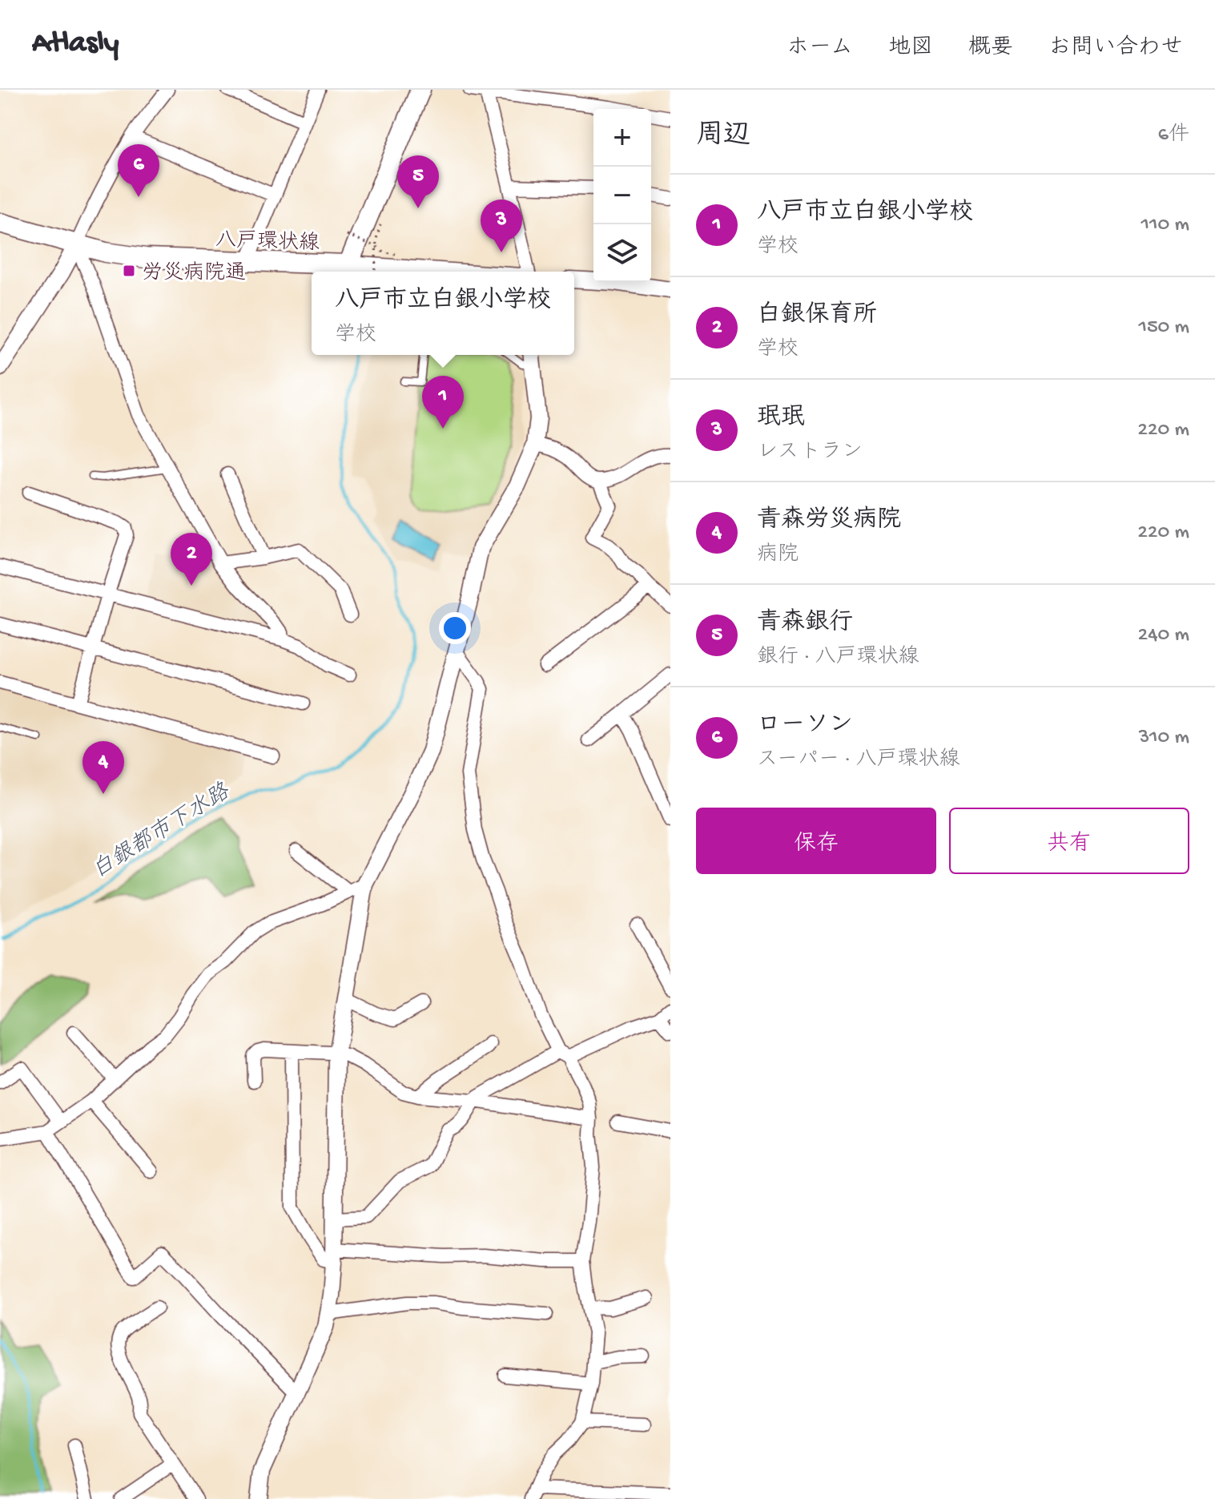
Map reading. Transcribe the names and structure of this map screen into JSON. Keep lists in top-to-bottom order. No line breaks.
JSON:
{"streets":{"main road":["八戸環状線"]},"water":["白銀都市下水路"],"places":{"transit":["労災病院通"]},"page":{"header":"Atlasly","nav":["ホーム","地図","概要","お問い合わせ"],"heading":["周辺","6件"],"map_buttons":["+","−"],"pins":["6","5","3","1","2","4"],"list":[{"mark":"1","name":"八戸市立白銀小学校","note":"学校","value":"110 m"},{"mark":"2","name":"白銀保育所","note":"学校","value":"150 m"},{"mark":"3","name":"珉珉","note":"レストラン","value":"220 m"},{"mark":"4","name":"青森労災病院","note":"病院","value":"220 m"},{"mark":"5","name":"青森銀行","note":"銀行 · 八戸環状線","value":"240 m"},{"mark":"6","name":"ローソン","note":"スーパー · 八戸環状線","value":"310 m"}],"popup":["八戸市立白銀小学校","学校"],"buttons":["保存","共有"]}}
